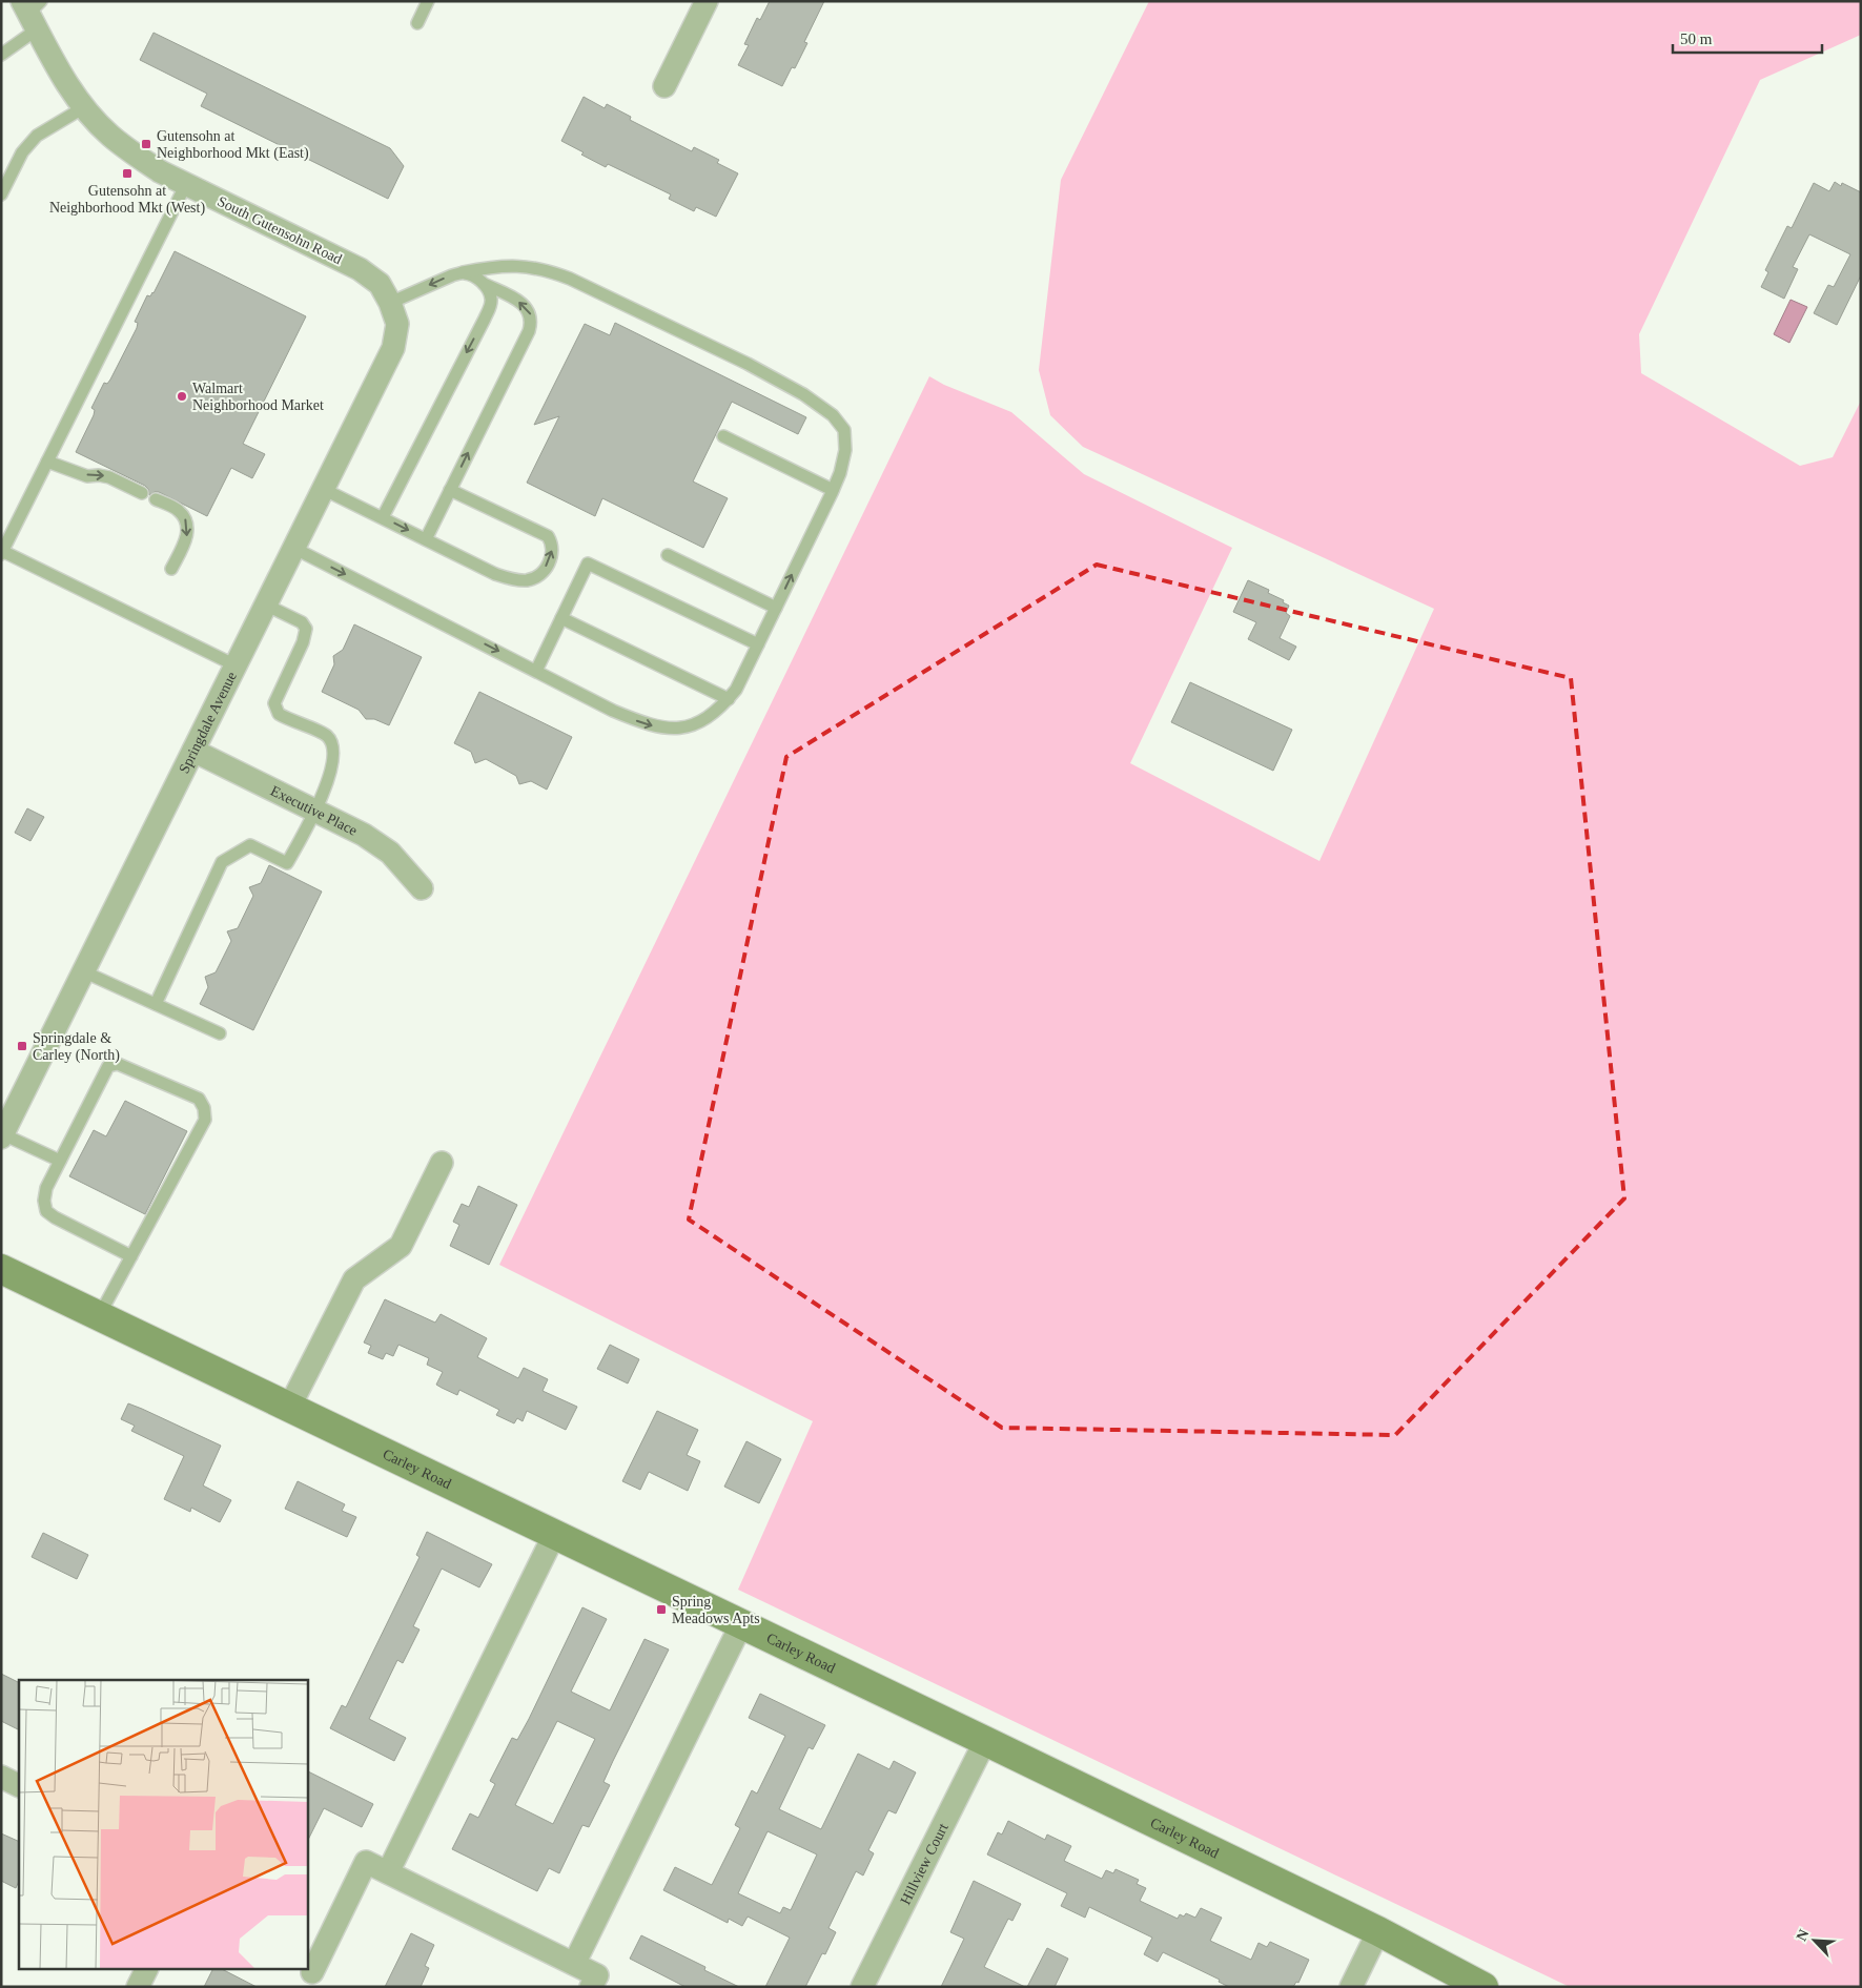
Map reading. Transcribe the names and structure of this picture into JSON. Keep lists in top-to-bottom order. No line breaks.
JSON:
{"streets":{"street":["South Gutensohn Road","Springdale Avenue","Executive Place","Carley Road","Hillview Court"]},"crossings":[["South Gutensohn Road","Springdale Avenue"],["Springdale Avenue","Executive Place"],["Carley Road","Hillview Court"]],"places":{"transit":["Gutensohn at Neighborhood Mkt (East)","Gutensohn at Neighborhood Mkt (West)","Springdale & Carley (North)","Spring Meadows Apts"],"other":["Walmart Neighborhood Market"]},"scale_bar":"50 m","north":"top left"}
